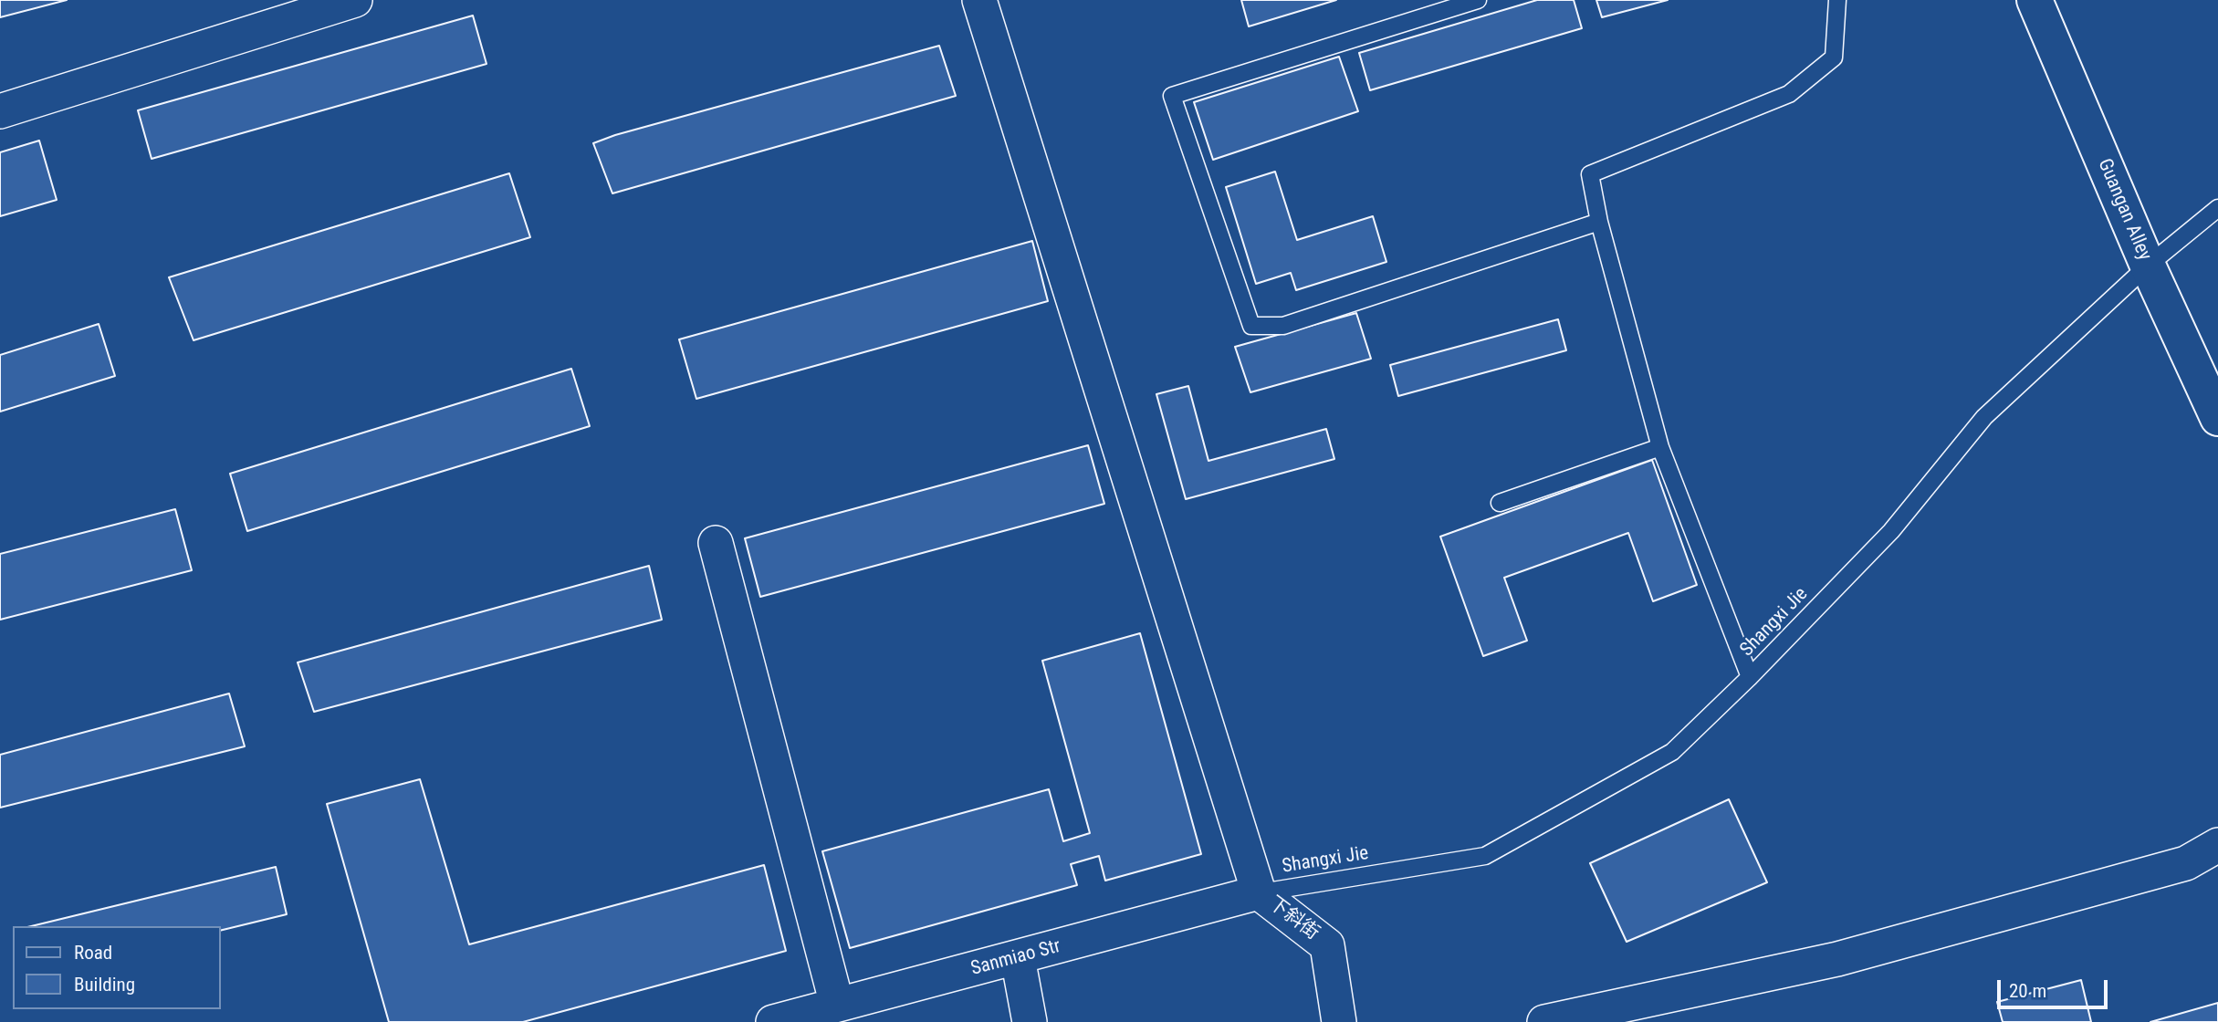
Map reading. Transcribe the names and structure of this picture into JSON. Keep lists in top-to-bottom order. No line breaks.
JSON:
{"streets":{"street":["Guangan Alley","下斜街","Sanmiao Str"],"lane":["Shangxi Jie"]},"crossings":[["Guangan Alley","Shangxi Jie"],["Shangxi Jie","下斜街"],["Shangxi Jie","Sanmiao Str"],["下斜街","Sanmiao Str"]],"legend":["Road","Building"],"scale_bar":"20 m"}
